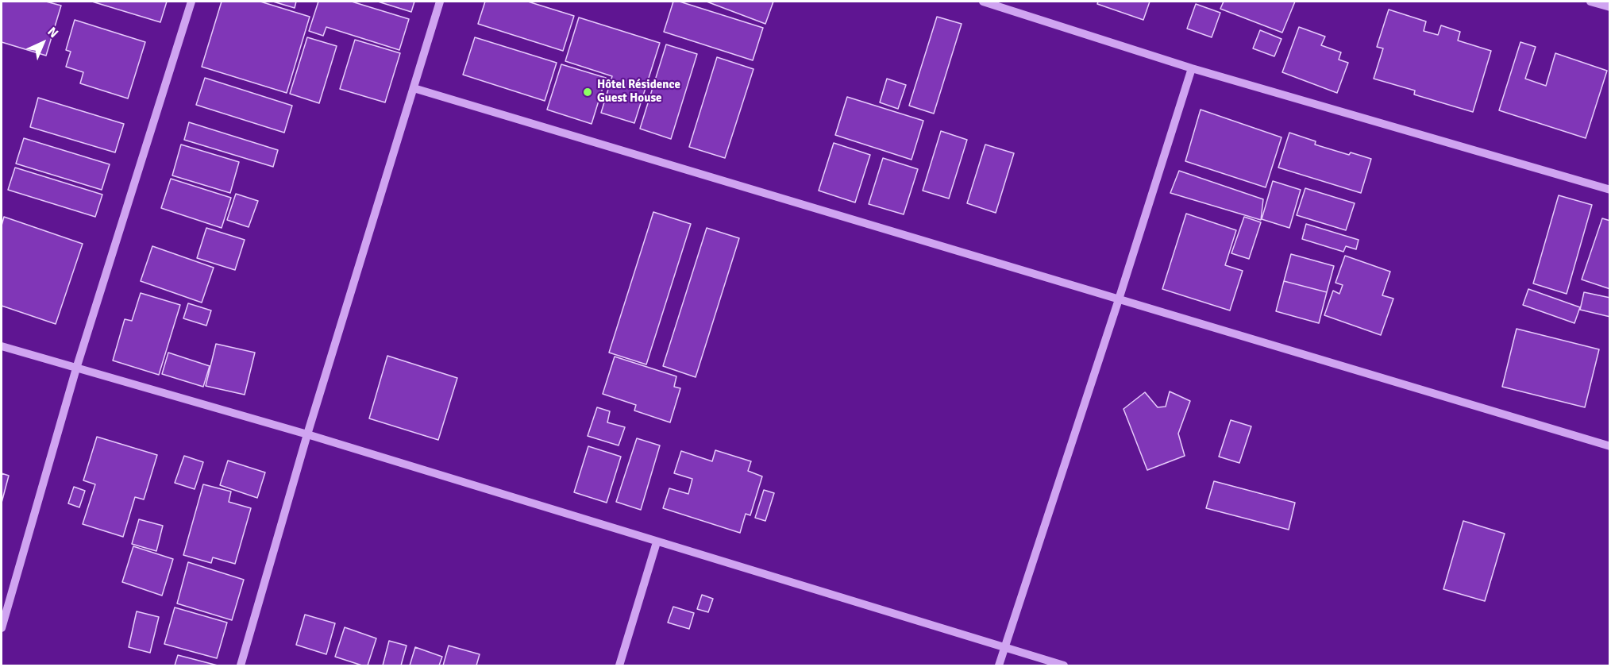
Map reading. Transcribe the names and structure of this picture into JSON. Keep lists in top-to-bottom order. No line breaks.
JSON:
{"places":["Hôtel Résidence Guest House"],"north":"top right"}
